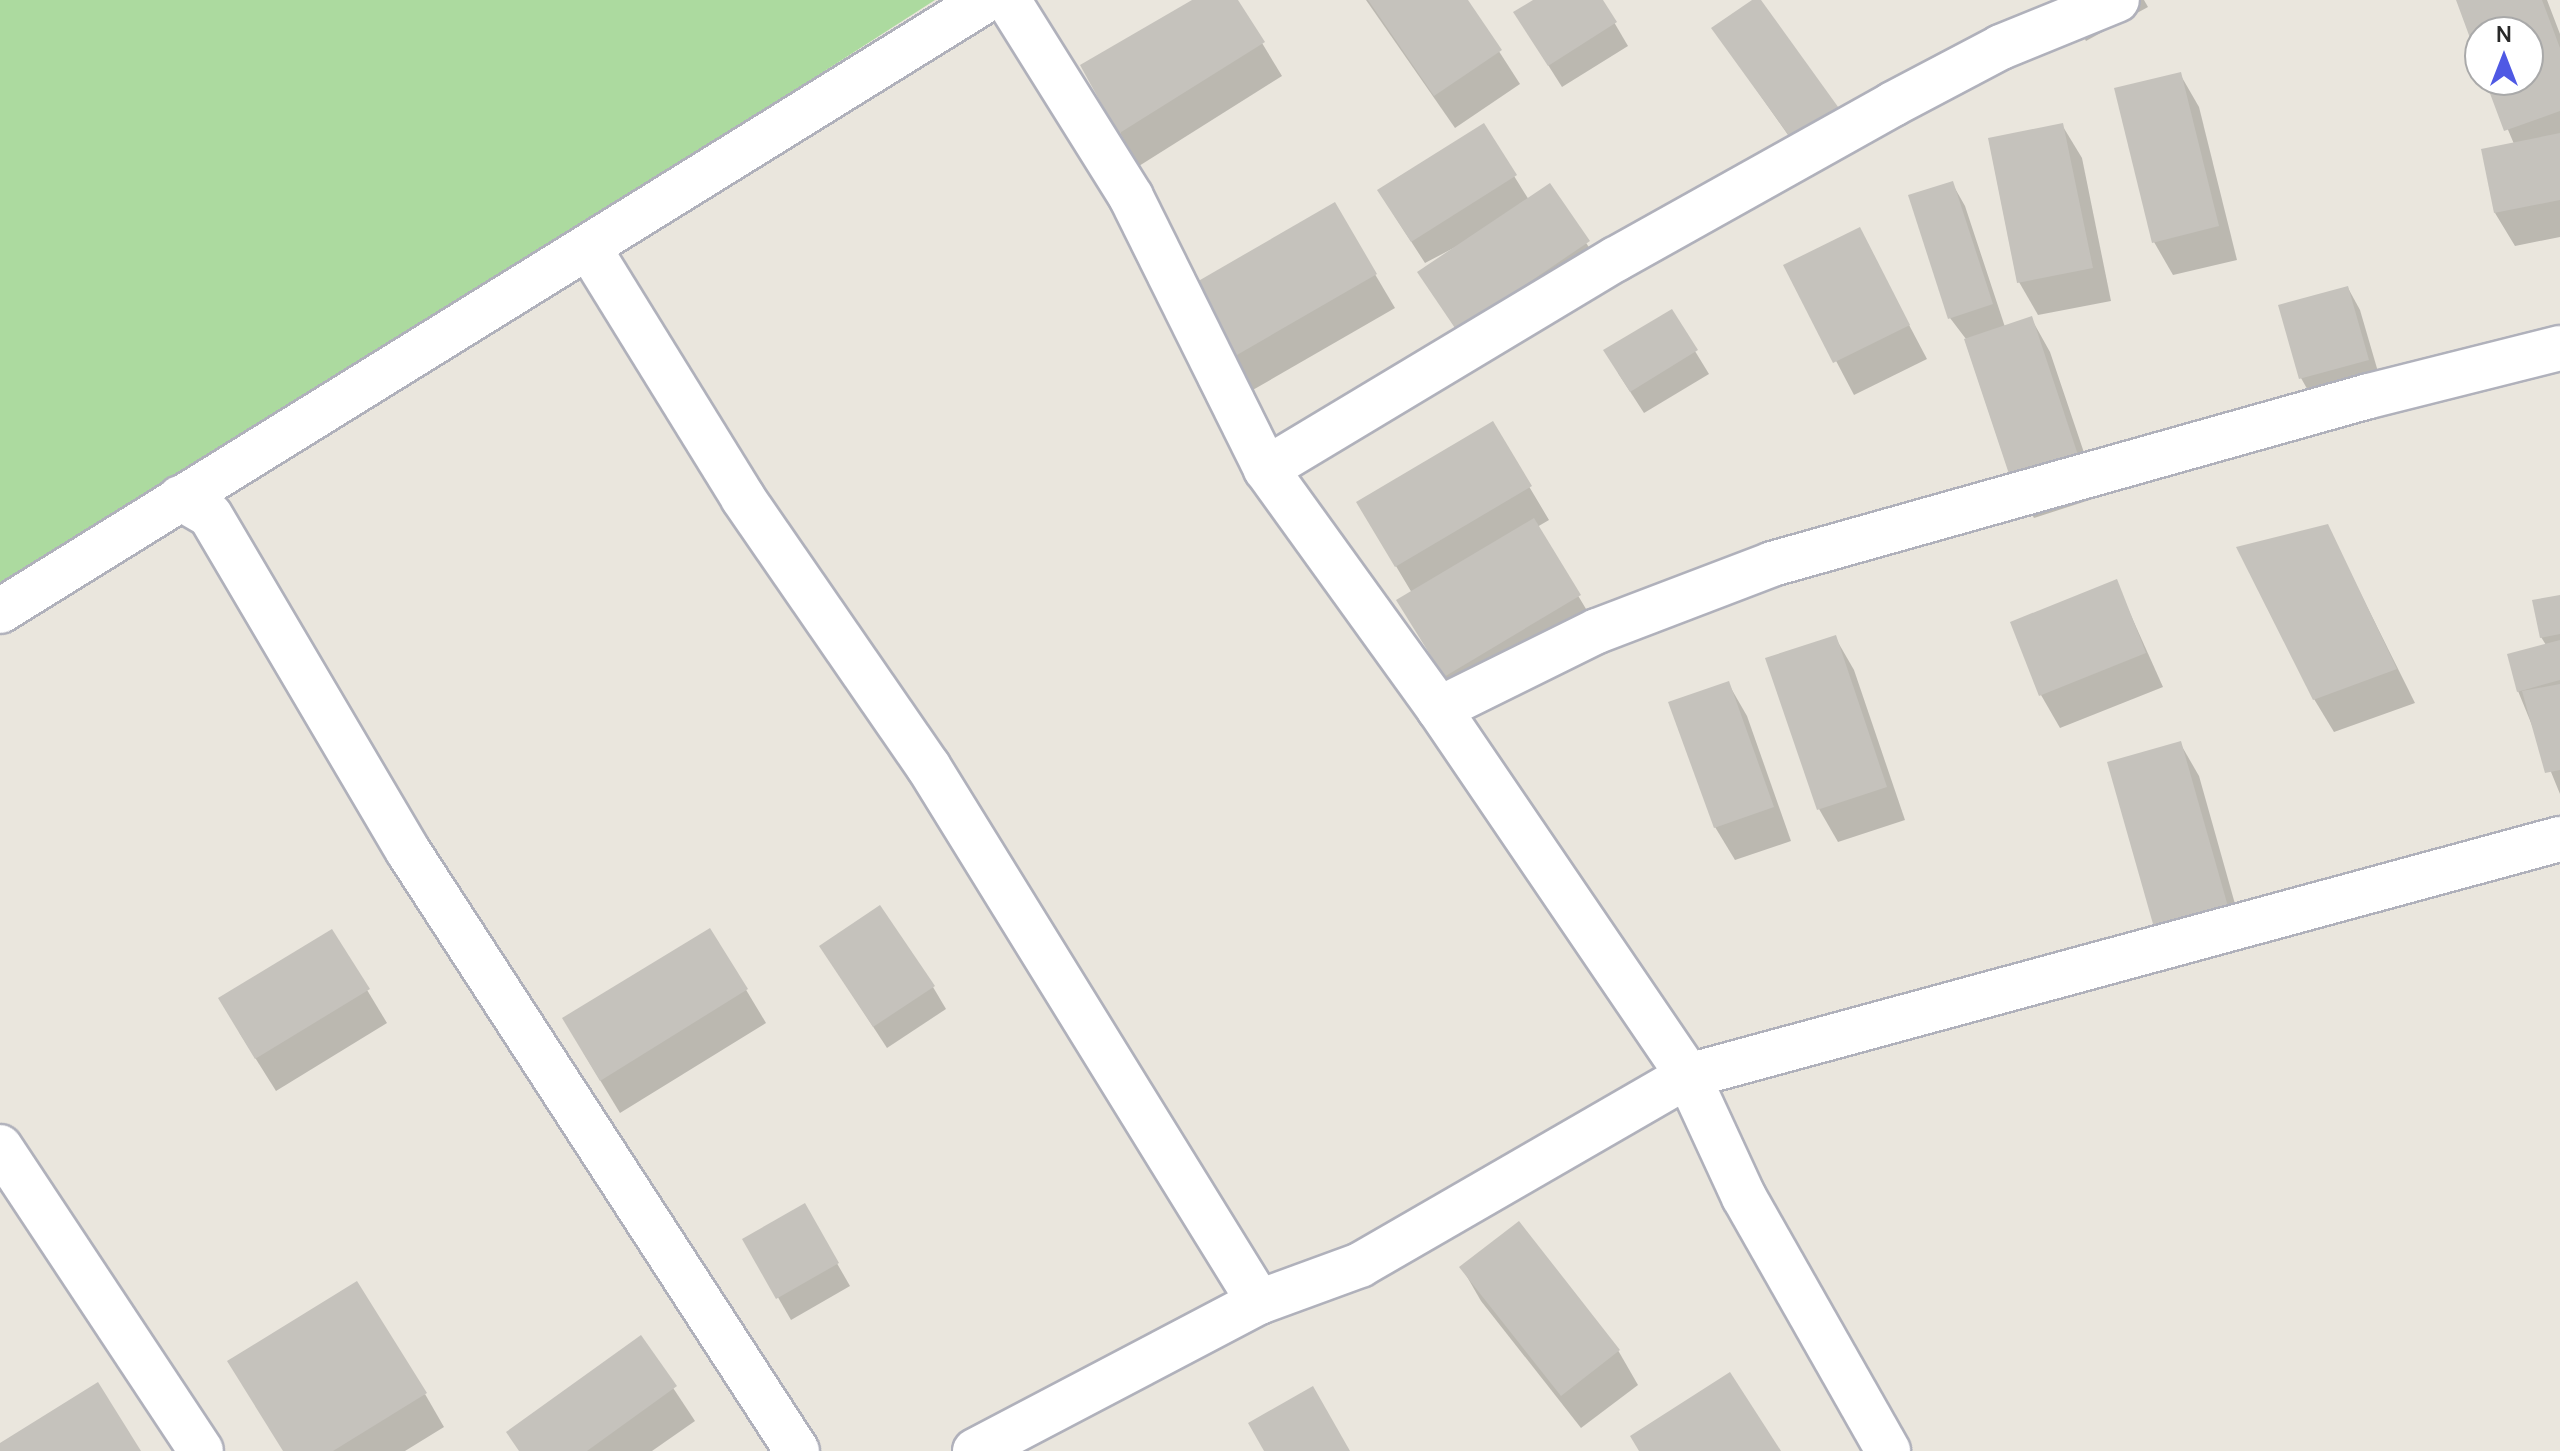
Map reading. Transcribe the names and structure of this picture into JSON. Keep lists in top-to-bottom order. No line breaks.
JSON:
{"north":"top"}
